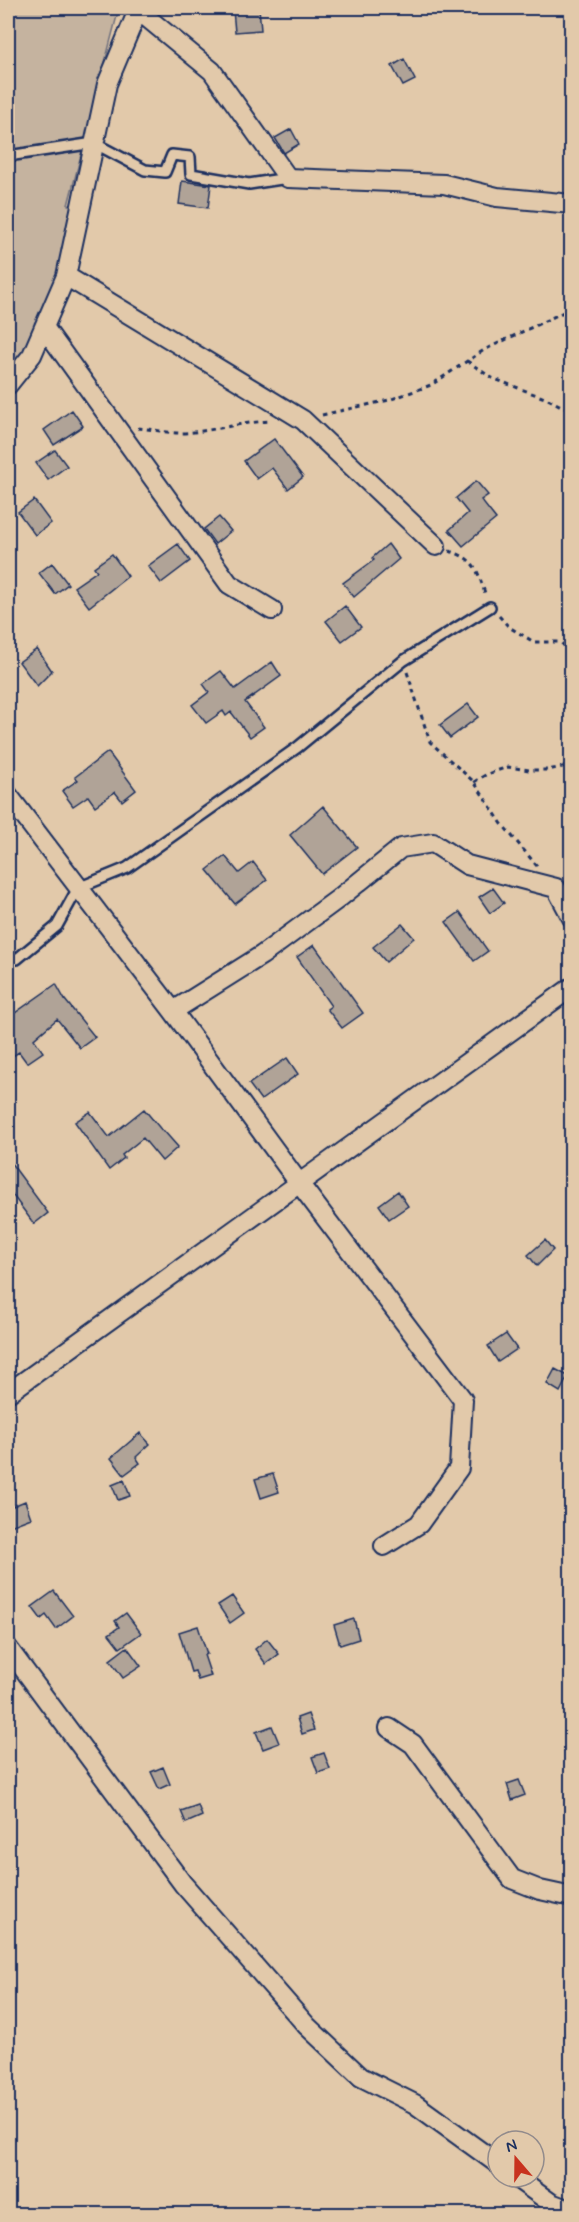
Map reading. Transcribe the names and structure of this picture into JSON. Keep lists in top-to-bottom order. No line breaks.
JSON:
{"north":"top"}
